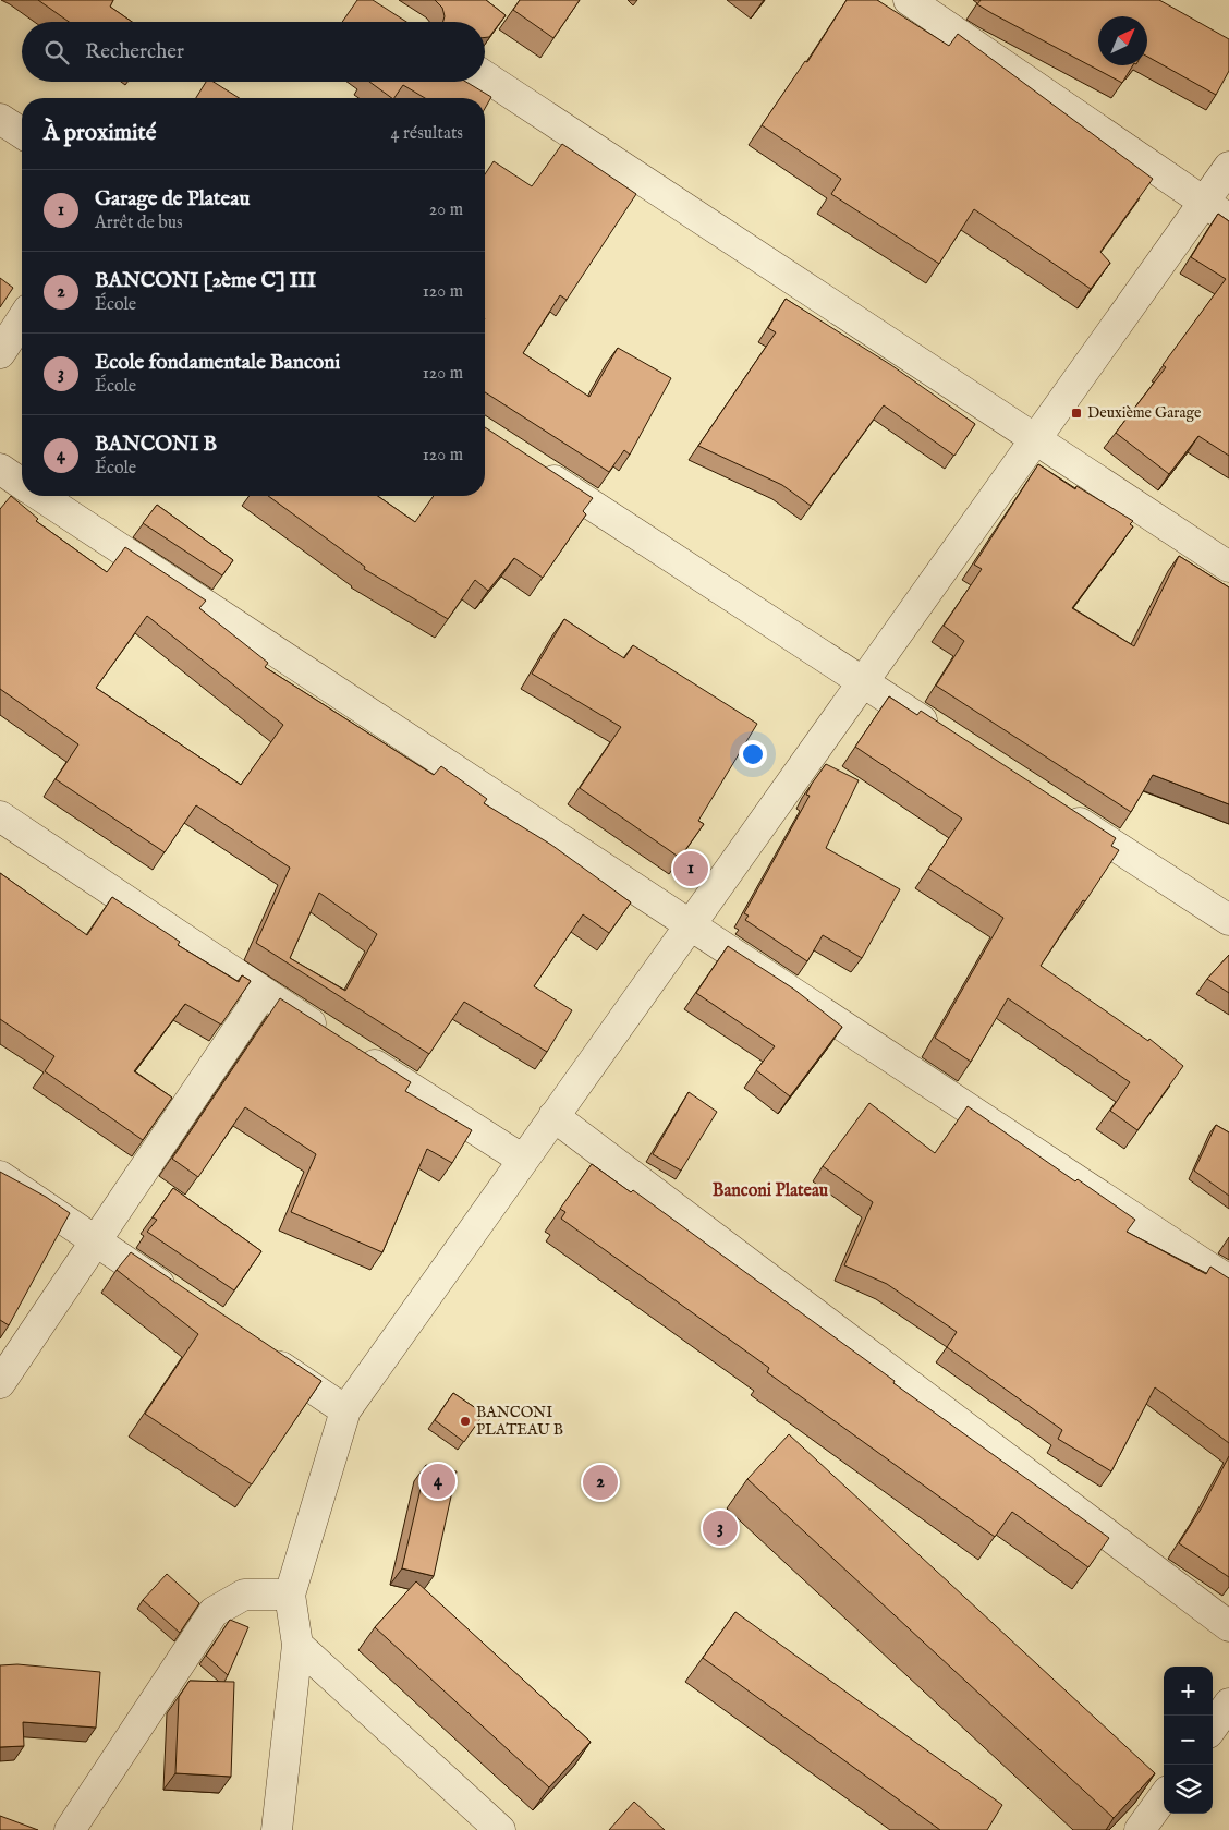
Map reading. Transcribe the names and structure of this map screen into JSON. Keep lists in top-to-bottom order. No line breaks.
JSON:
{"districts":["Banconi Plateau"],"places":{"transit":["Deuxième Garage"],"other":["BANCONI PLATEAU B"]},"north":"top right","page":{"search":"Rechercher","heading":["À proximité","4 résultats"],"list":[{"mark":"1","name":"Garage de Plateau","note":"Arrêt de bus","value":"20 m"},{"mark":"2","name":"BANCONI [2ème C] III","note":"École","value":"120 m"},{"mark":"3","name":"Ecole fondamentale Banconi","note":"École","value":"120 m"},{"mark":"4","name":"BANCONI B","note":"École","value":"120 m"}],"pins":["1","4","2","3"],"map_buttons":["+","−"]}}
